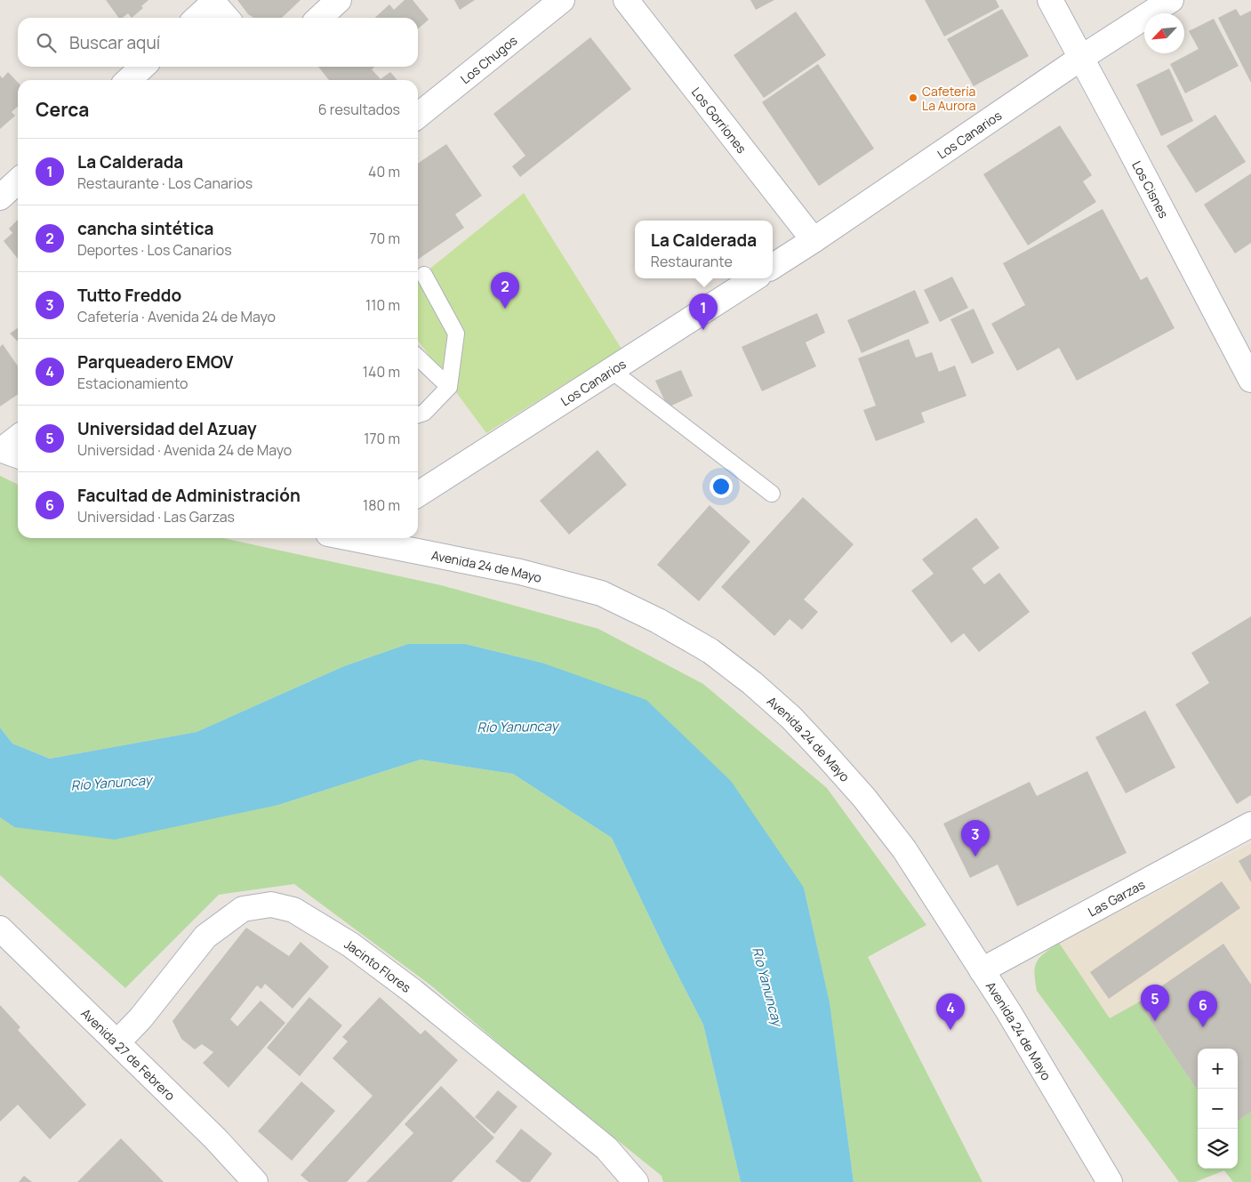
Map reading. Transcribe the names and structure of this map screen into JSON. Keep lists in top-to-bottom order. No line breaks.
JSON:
{"streets":{"street":["Los Chugos","Los Gorriones","Los Canarios","Los Cisnes","Avenida 24 de Mayo","Las Garzas","Jacinto Flores","Avenida 27 de Febrero"]},"crossings":[["Los Gorriones","Los Canarios"],["Los Canarios","Los Cisnes"],["Avenida 24 de Mayo","Las Garzas"],["Jacinto Flores","Avenida 27 de Febrero"]],"water":["Río Yanuncay"],"places":["Cafetería La Aurora"],"north":"bottom left","page":{"search":"Buscar aquí","heading":["Cerca","6 resultados"],"list":[{"mark":"1","name":"La Calderada","note":"Restaurante · Los Canarios","value":"40 m"},{"mark":"2","name":"cancha sintética","note":"Deportes · Los Canarios","value":"70 m"},{"mark":"3","name":"Tutto Freddo","note":"Cafetería · Avenida 24 de Mayo","value":"110 m"},{"mark":"4","name":"Parqueadero EMOV","note":"Estacionamiento","value":"140 m"},{"mark":"5","name":"Universidad del Azuay","note":"Universidad · Avenida 24 de Mayo","value":"170 m"},{"mark":"6","name":"Facultad de Administración","note":"Universidad · Las Garzas","value":"180 m"}],"popup":["La Calderada","Restaurante"],"pins":["2","1","3","5","6","4"],"map_buttons":["+","−"]}}
